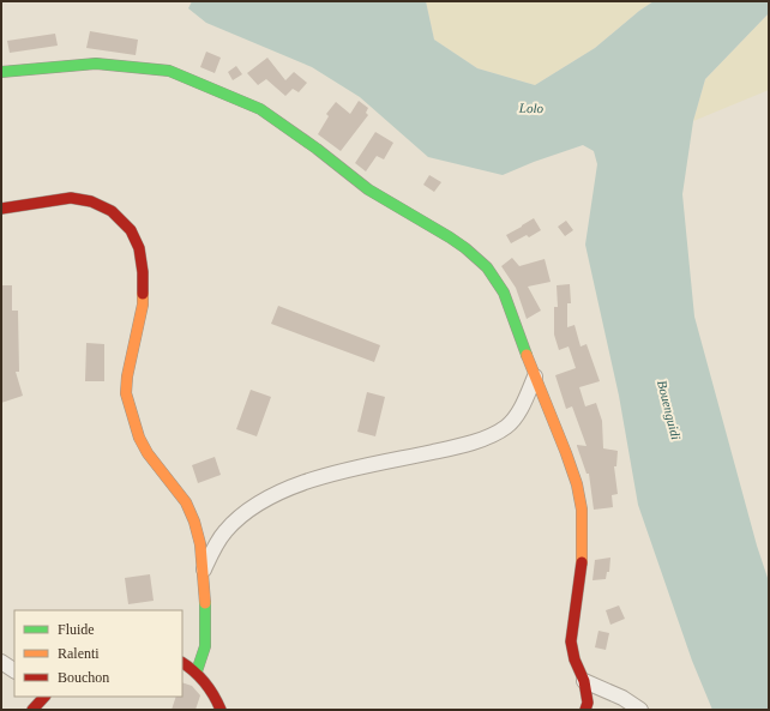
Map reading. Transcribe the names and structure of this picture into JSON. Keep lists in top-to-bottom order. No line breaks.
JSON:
{"water":["Lolo","Bouenguidi"],"legend":["Fluide","Ralenti","Bouchon"]}
